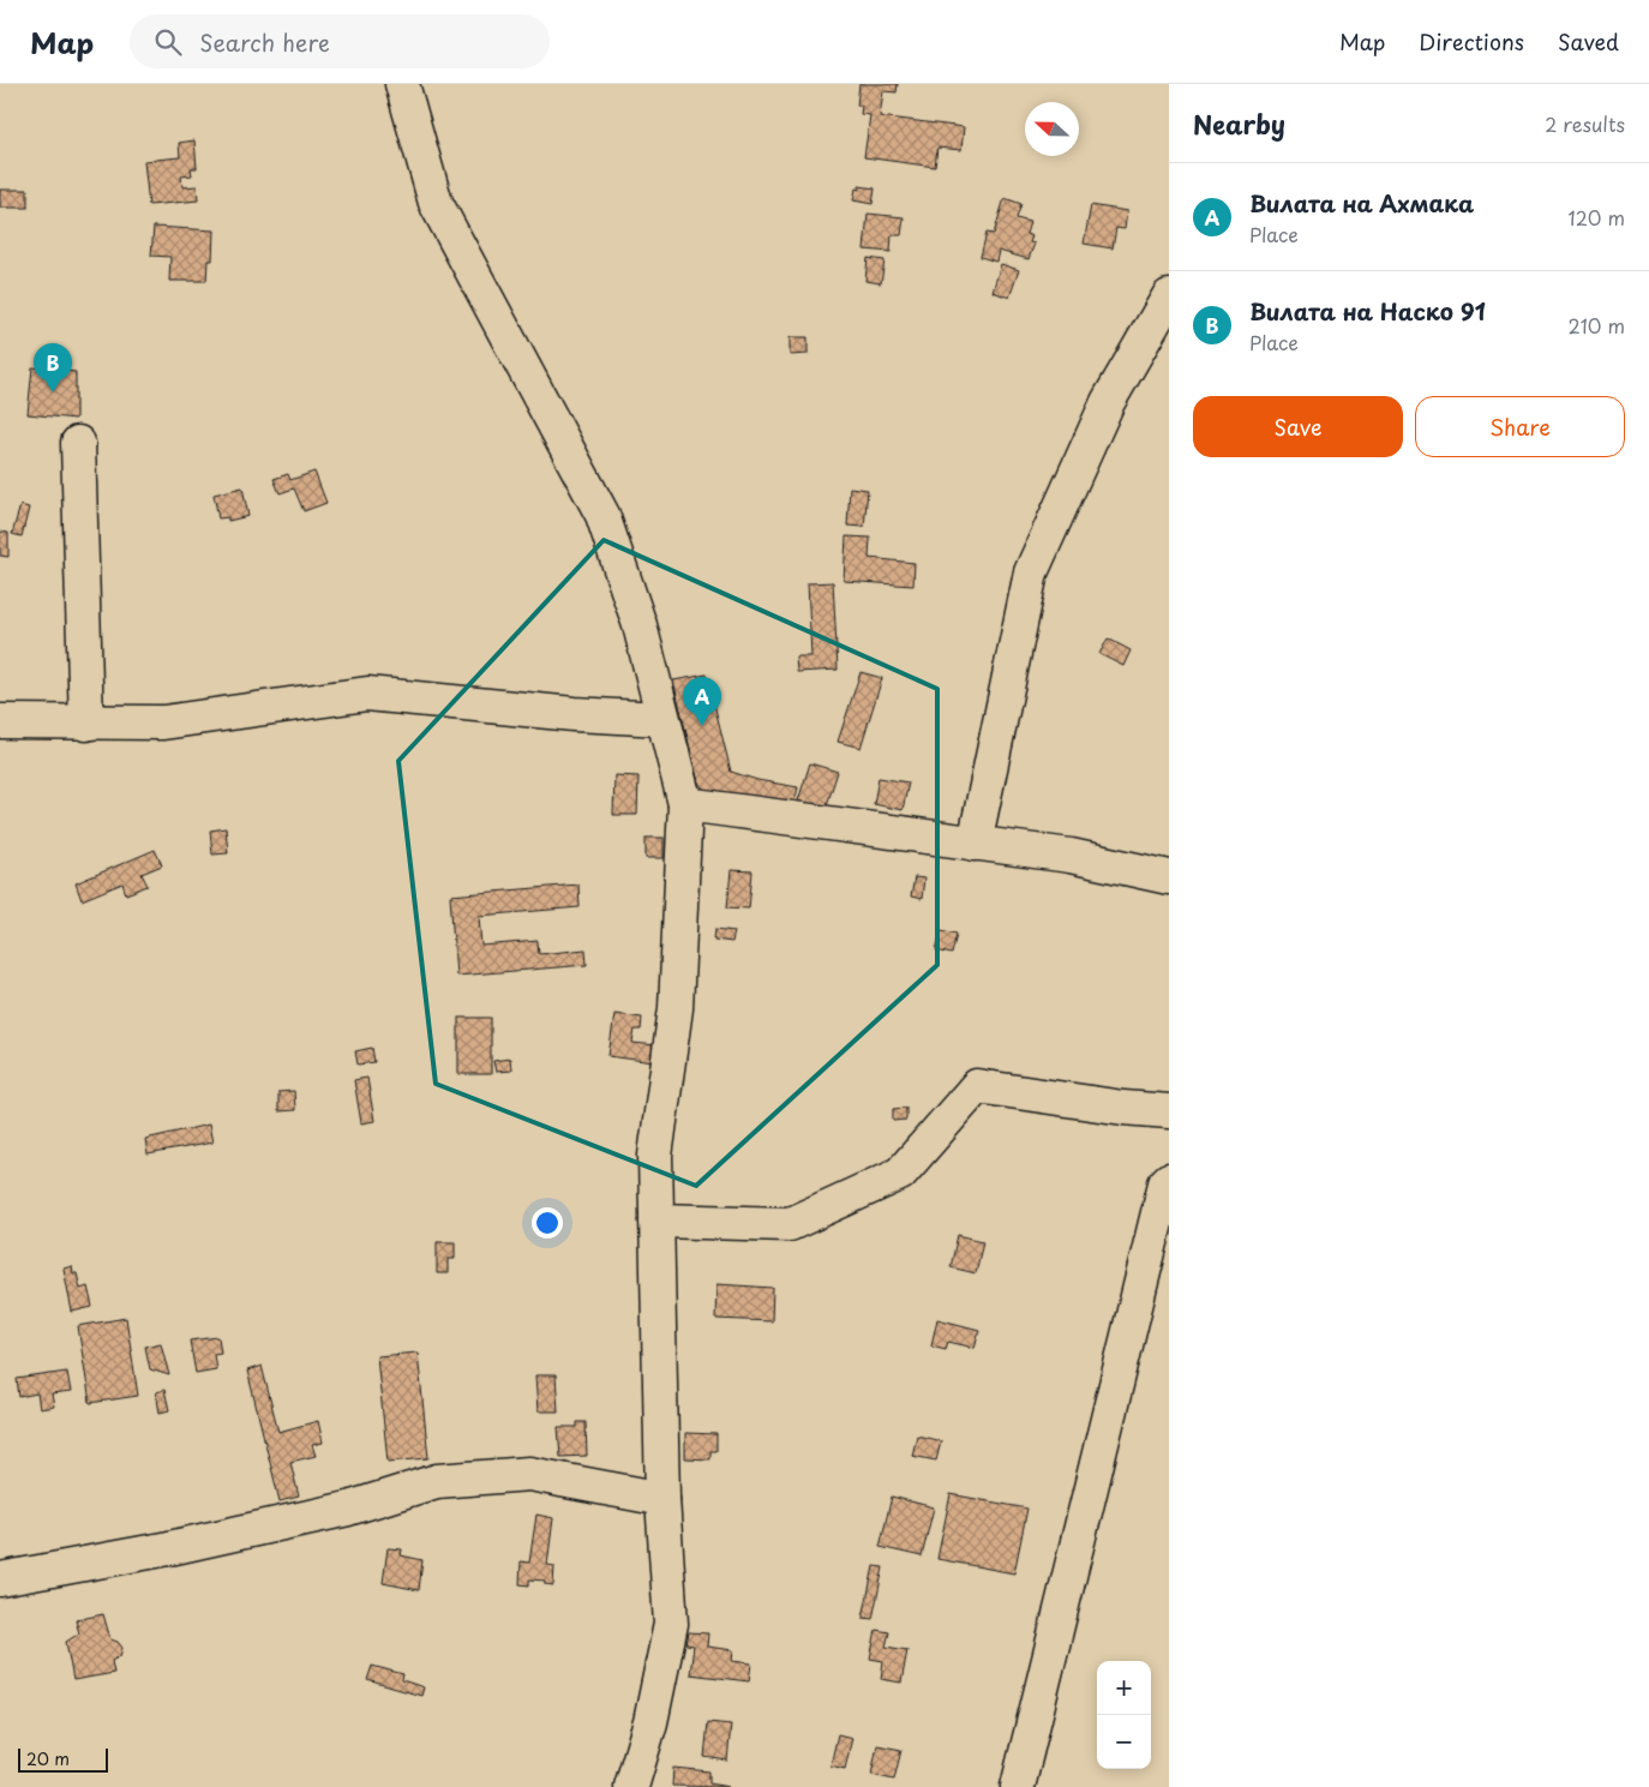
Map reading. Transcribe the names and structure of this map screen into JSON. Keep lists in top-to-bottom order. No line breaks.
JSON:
{"scale_bar":"20 m","north":"left","page":{"header":"Map","search":"Search here","nav":["Map","Directions","Saved"],"heading":["Nearby","2 results"],"list":[{"mark":"A","name":"Вилата на Ахмака","note":"Place","value":"120 m"},{"mark":"B","name":"Вилата на Наско 91","note":"Place","value":"210 m"}],"pins":["B","A"],"buttons":["Save","Share"],"map_buttons":["+","−"],"scale":"20 m"}}
